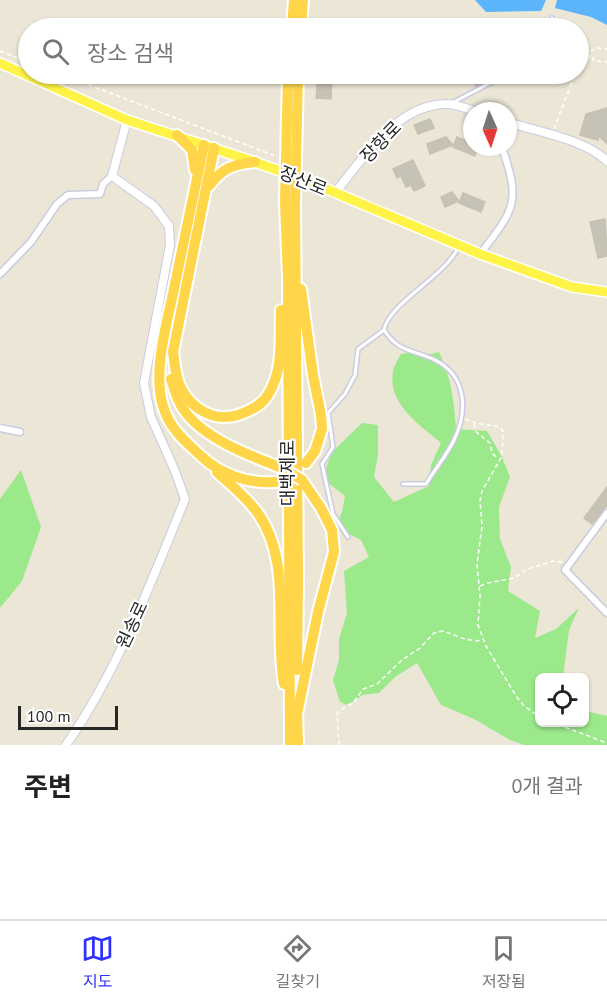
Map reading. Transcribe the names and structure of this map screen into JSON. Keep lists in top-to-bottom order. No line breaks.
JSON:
{"streets":{"highway":["대백제로"],"main road":["장산로"],"street":["장항로","원송로"]},"crossings":[["장항로","장산로"]],"scale_bar":"100 m","north":"bottom","page":{"search":"장소 검색","scale":"100 m","heading":["주변","0개 결과"],"nav":["지도","길찾기","저장됨"]}}
